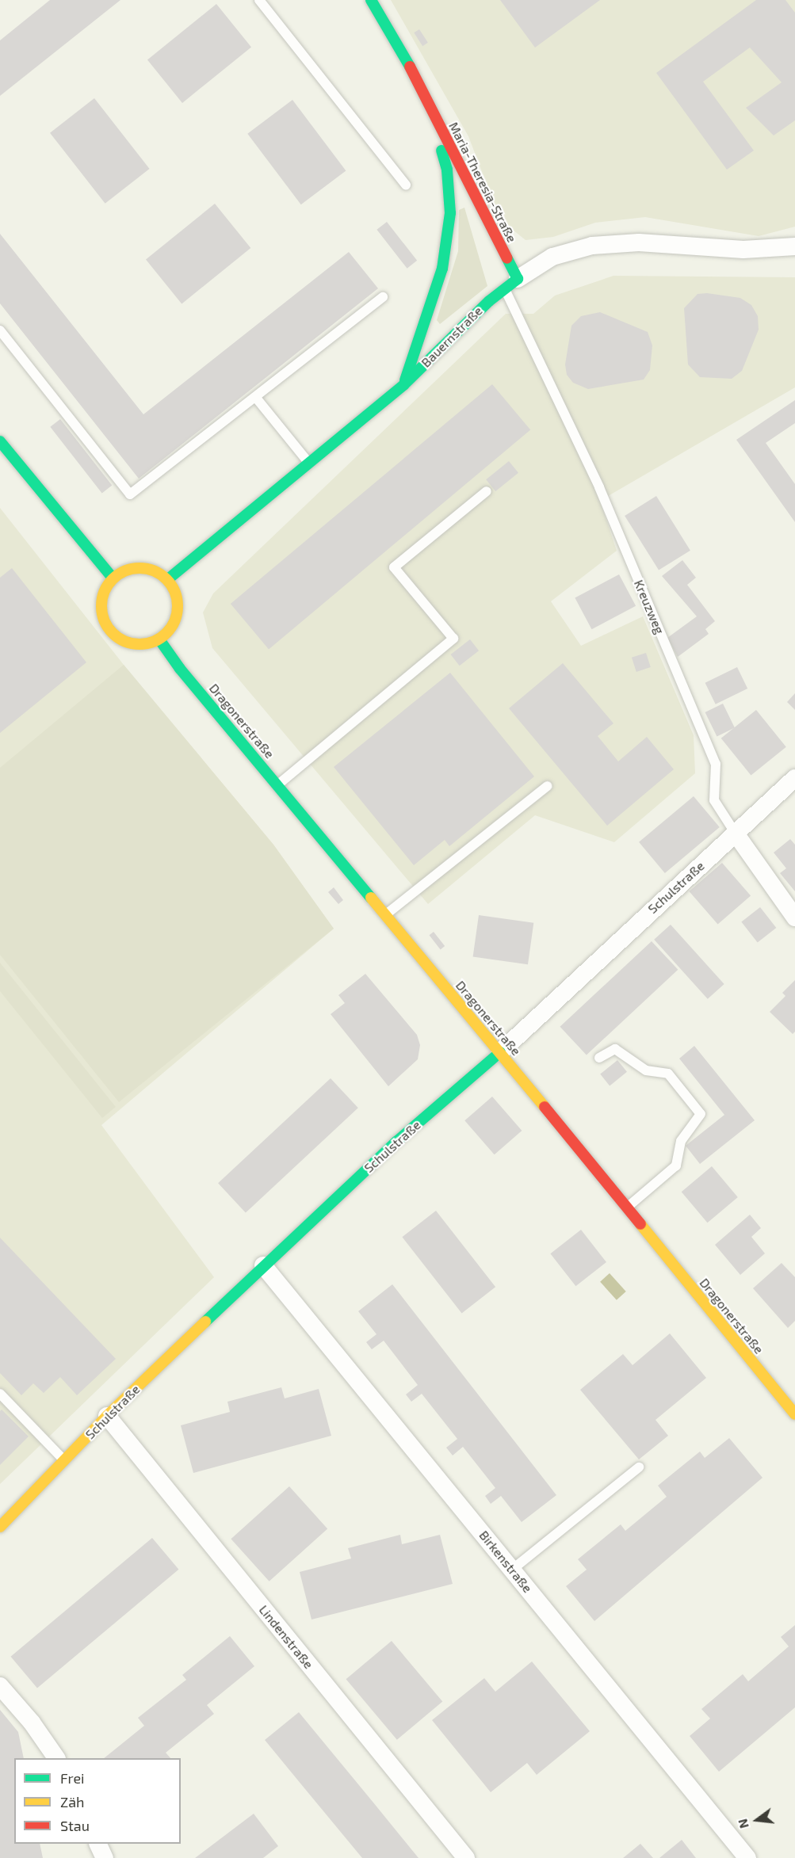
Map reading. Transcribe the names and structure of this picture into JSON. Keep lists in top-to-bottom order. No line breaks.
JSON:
{"streets":{"main road":["Maria-Theresia-Straße","Bauernstraße","Dragonerstraße","Schulstraße"],"street":["Kreuzweg","Birkenstraße","Lindenstraße"]},"crossings":[["Maria-Theresia-Straße","Bauernstraße"],["Maria-Theresia-Straße","Kreuzweg"],["Bauernstraße","Kreuzweg"],["Bauernstraße","Dragonerstraße"],["Kreuzweg","Schulstraße"],["Dragonerstraße","Schulstraße"],["Schulstraße","Birkenstraße"],["Schulstraße","Lindenstraße"]],"legend":["Frei","Zäh","Stau"],"north":"left"}
